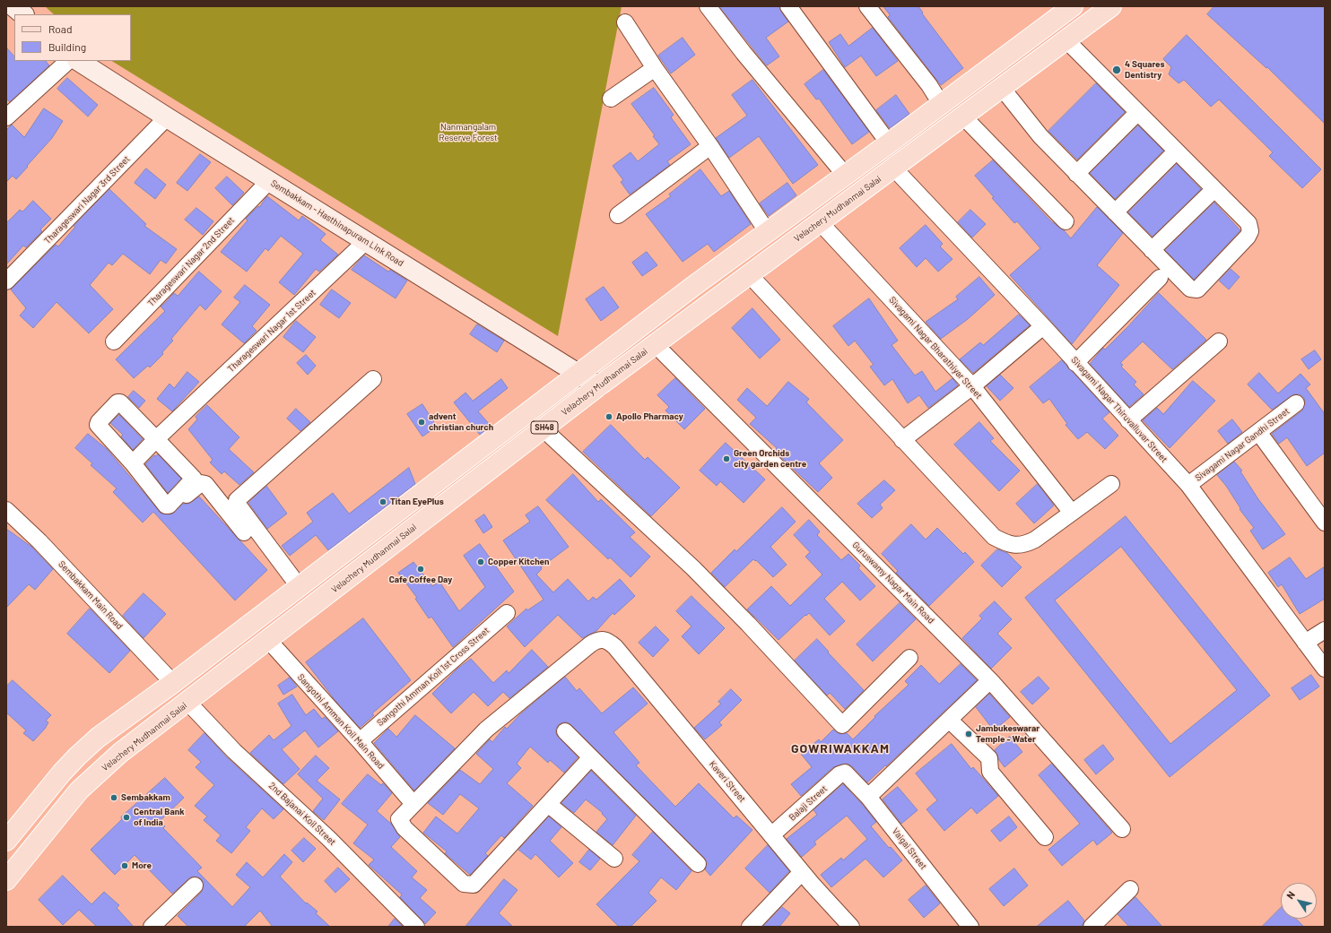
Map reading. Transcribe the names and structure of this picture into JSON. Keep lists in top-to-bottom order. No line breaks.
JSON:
{"streets":{"main road":["Velachery Mudhanmai Salai","SH48"],"street":["Tharageswari Nagar 3rd Street","Sembakkam - Hasthinapuram Link Road","Tharageswari Nagar 2nd Street","Tharageswari Nagar 1st Street","Sivagami Nagar Bharathiyar Street","Sivagami Nagar Thiruvalluvar Street","Sivagami Nagar Gandhi Street","Guruswamy Nagar Main Road","Sembakkam Main Road","Sangothi Amman Koil 1st Cross Street","Sangothi Amman Koil Main Road","Kaveri Street","Balaji Street","2nd Bajanai Koil Street","Vaigai Street"]},"crossings":[["Tharageswari Nagar 3rd Street","Sembakkam - Hasthinapuram Link Road"],["Velachery Mudhanmai Salai","Sembakkam - Hasthinapuram Link Road"],["Velachery Mudhanmai Salai","Sivagami Nagar Bharathiyar Street"],["Velachery Mudhanmai Salai","Sivagami Nagar Thiruvalluvar Street"],["Velachery Mudhanmai Salai","Guruswamy Nagar Main Road"],["Velachery Mudhanmai Salai","Sangothi Amman Koil Main Road"],["Velachery Mudhanmai Salai","2nd Bajanai Koil Street"],["Sembakkam - Hasthinapuram Link Road","Tharageswari Nagar 2nd Street"],["Sembakkam - Hasthinapuram Link Road","Tharageswari Nagar 1st Street"],["Sembakkam - Hasthinapuram Link Road","SH48"],["Sivagami Nagar Thiruvalluvar Street","Sivagami Nagar Gandhi Street"],["SH48","Sembakkam Main Road"],["Sangothi Amman Koil 1st Cross Street","Sangothi Amman Koil Main Road"],["Sangothi Amman Koil Main Road","Kaveri Street"],["Kaveri Street","Balaji Street"],["Balaji Street","Vaigai Street"]],"districts":["GOWRIWAKKAM"],"parks":["Nanmangalam Reserve Forest"],"places":["4 Squares Dentistry","Apollo Pharmacy","advent christian church","Green Orchids city garden centre","Titan EyePlus","Copper Kitchen","Cafe Coffee Day","Jambukeswarar Temple - Water","Sembakkam","Central Bank of India","More"],"legend":["Road","Building"],"north":"top left"}
